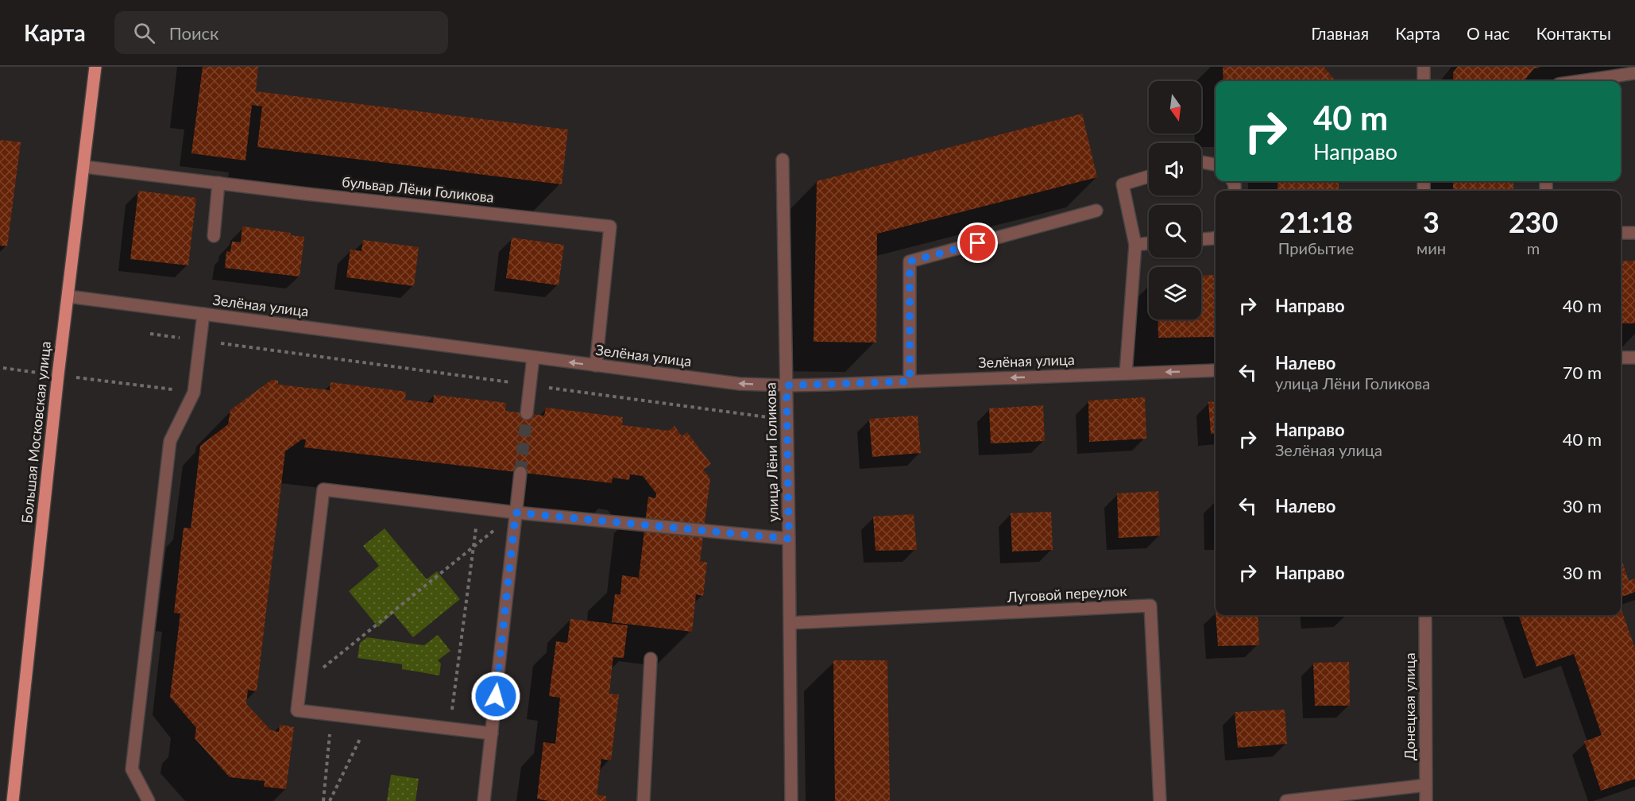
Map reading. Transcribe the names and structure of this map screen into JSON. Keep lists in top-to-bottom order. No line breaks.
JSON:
{"streets":{"main road":["Большая Московская улица"],"street":["бульвар Лёни Голикова","Зелёная улица","улица Лёни Голикова","Луговой переулок","Донецкая улица"]},"crossings":[["бульвар Лёни Голикова","Зелёная улица"],["бульвар Лёни Голикова","Большая Московская улица"],["Зелёная улица","Большая Московская улица"],["Зелёная улица","улица Лёни Голикова"],["улица Лёни Голикова","Луговой переулок"]],"one_way":["Зелёная улица"],"north":"bottom","page":{"header":"Карта","search":"Поиск","nav":["Главная","Карта","О нас","Контакты"],"turn":["40 m","Направо"],"eta":["21:18","Прибытие","3","мин","230","m"],"list":[{"name":"Направо","value":"40 m"},{"name":"Налево","note":"улица Лёни Голикова","value":"70 m"},{"name":"Направо","note":"Зелёная улица","value":"40 m"},{"name":"Налево","value":"30 m"},{"name":"Направо","value":"30 m"}]}}
